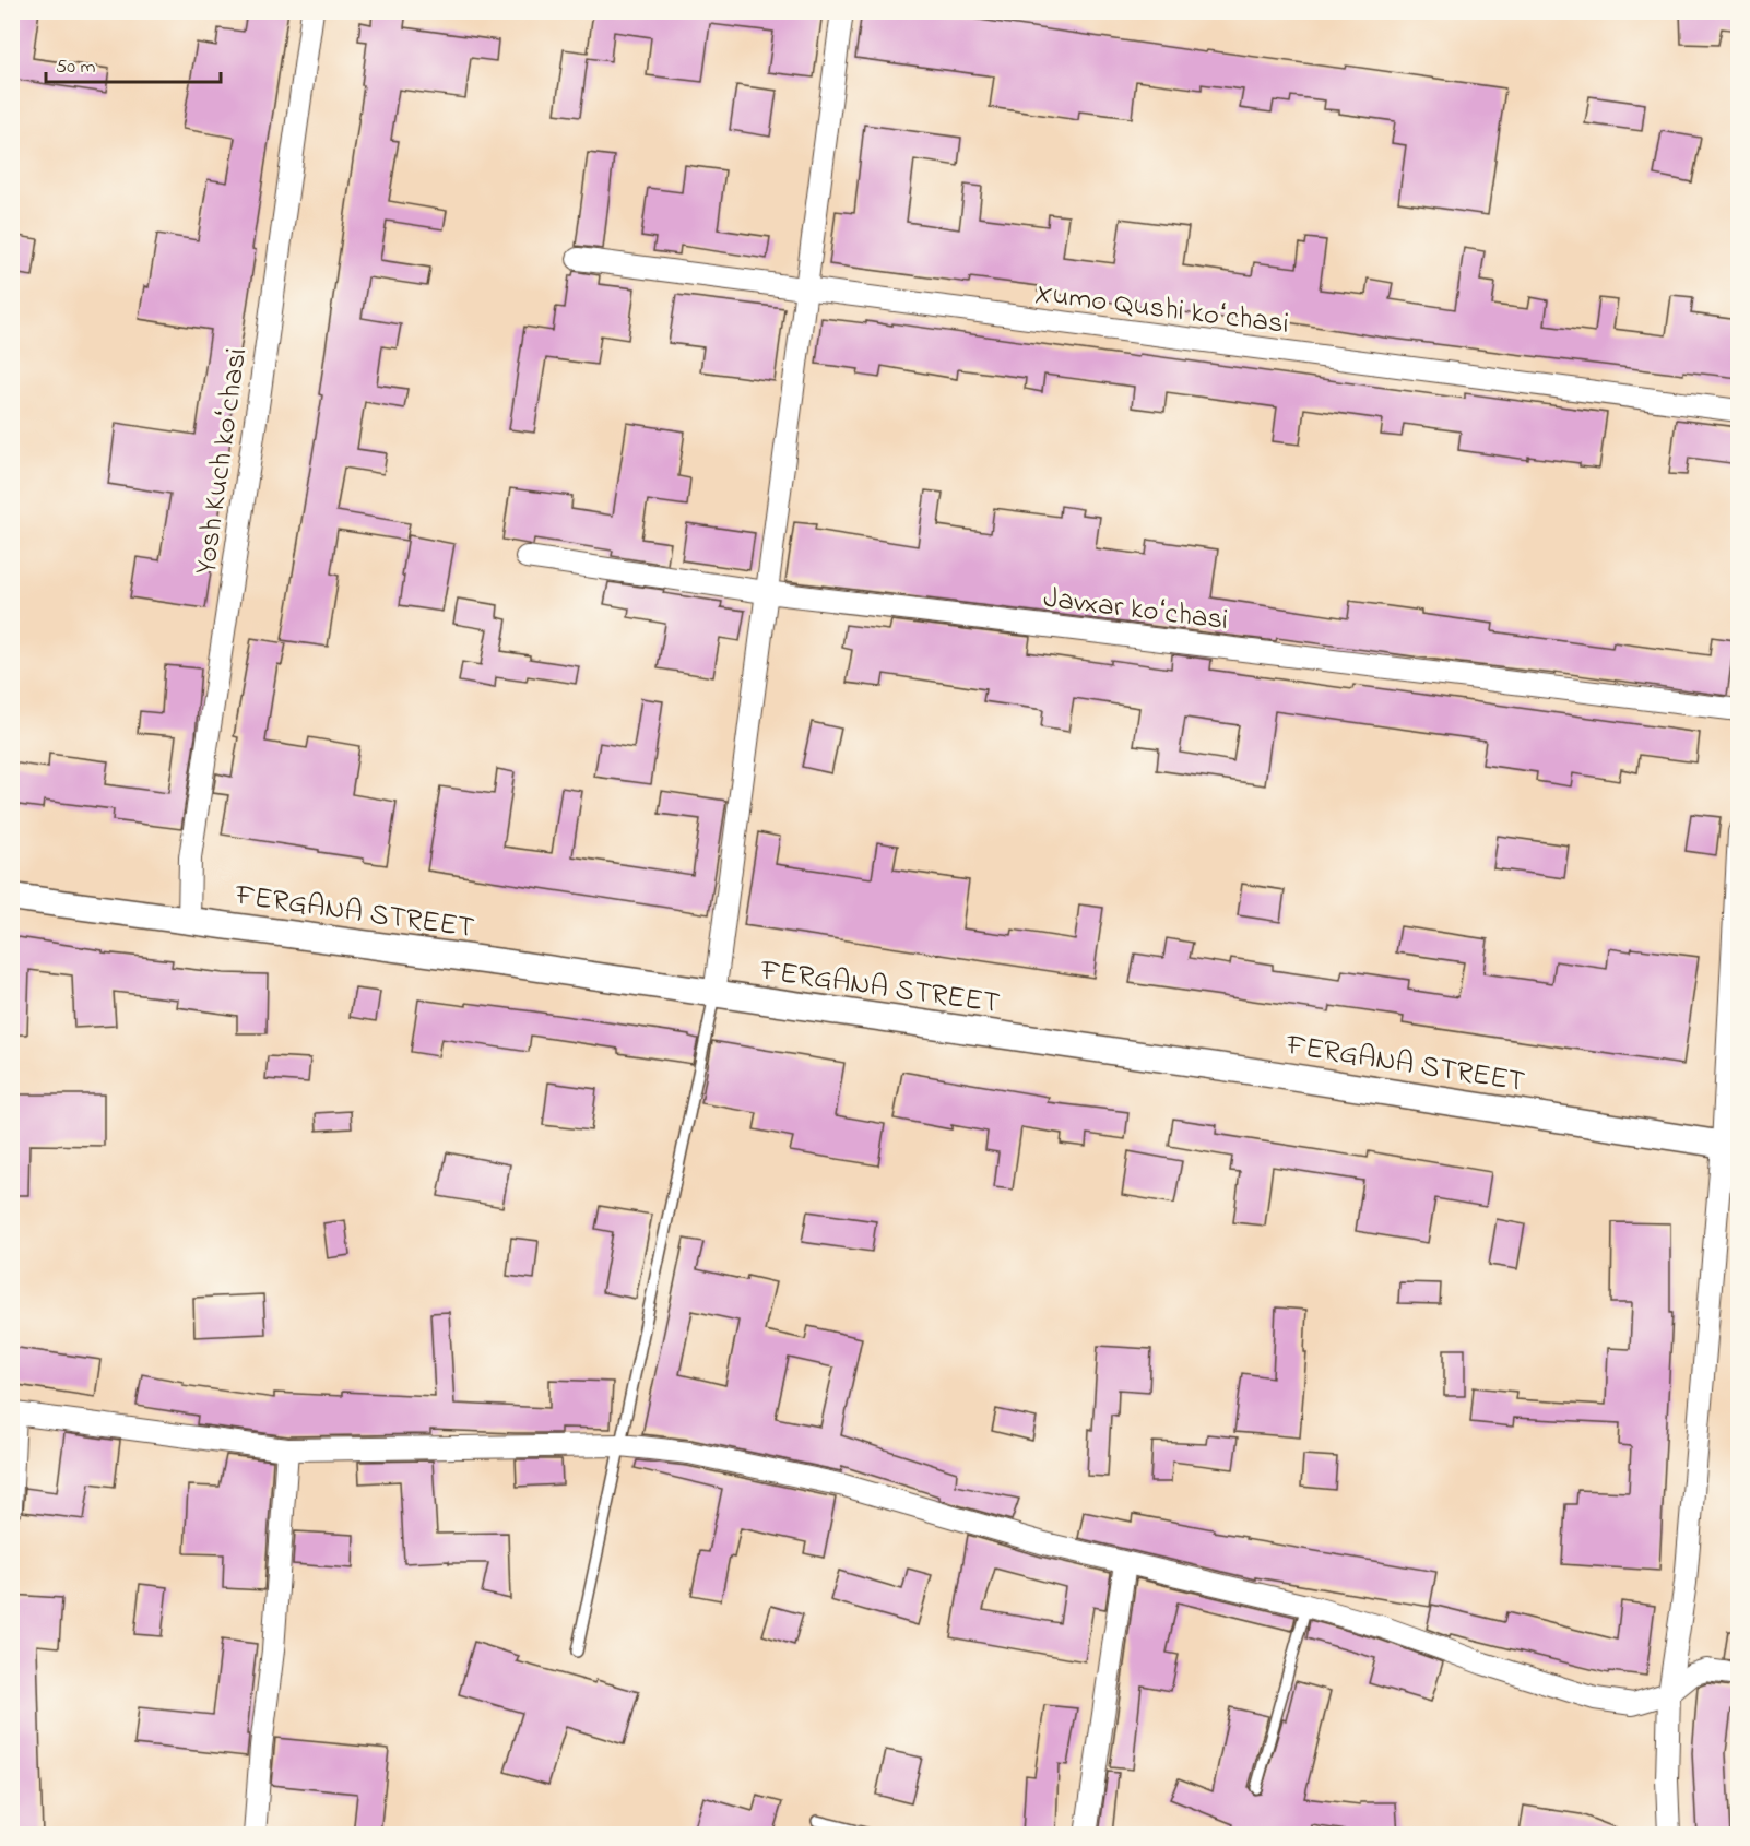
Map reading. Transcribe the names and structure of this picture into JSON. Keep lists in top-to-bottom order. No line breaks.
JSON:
{"streets":{"street":["Xumo Qushi koʻchasi","Yosh Kuch koʻchasi","Javxar koʻchasi","FERGANA STREET"]},"crossings":[["Yosh Kuch koʻchasi","FERGANA STREET"]],"scale_bar":"50 m"}
